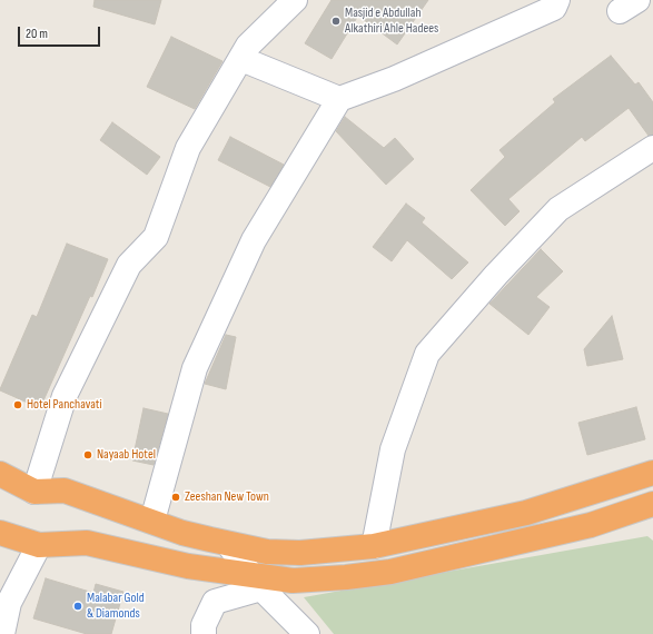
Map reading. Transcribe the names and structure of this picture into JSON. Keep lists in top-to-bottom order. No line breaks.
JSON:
{"places":["Masjid e Abdullah Alkathiri Ahle Hadees","Hotel Panchavati","Nayaab Hotel","Zeeshan New Town","Malabar Gold & Diamonds"],"scale_bar":"20 m"}
